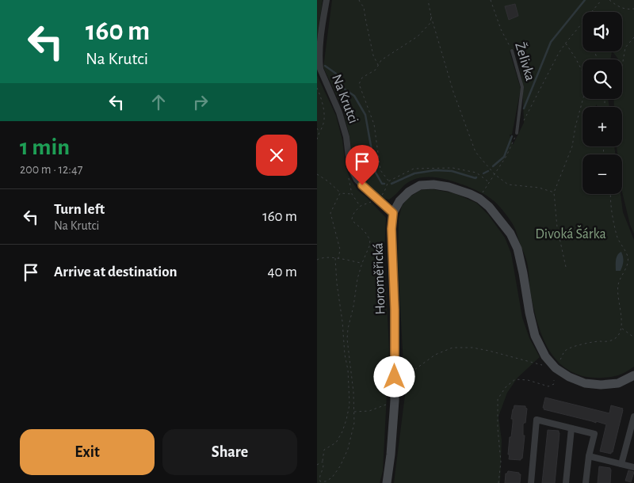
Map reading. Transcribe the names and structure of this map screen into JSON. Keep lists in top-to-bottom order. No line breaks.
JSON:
{"streets":{"main road":["Horoměřická"],"street":["Na Krutci"],"lane":["Želivka"]},"crossings":[["Na Krutci","Horoměřická"]],"parks":["Divoká Šárka"],"page":{"turn":["160 m","Na Krutci"],"map_buttons":["+","−"],"heading":["1 min","200 m · 12:47"],"list":[{"name":"Turn left","note":"Na Krutci","value":"160 m"},{"name":"Arrive at destination","value":"40 m"}],"buttons":["Exit","Share"]}}
